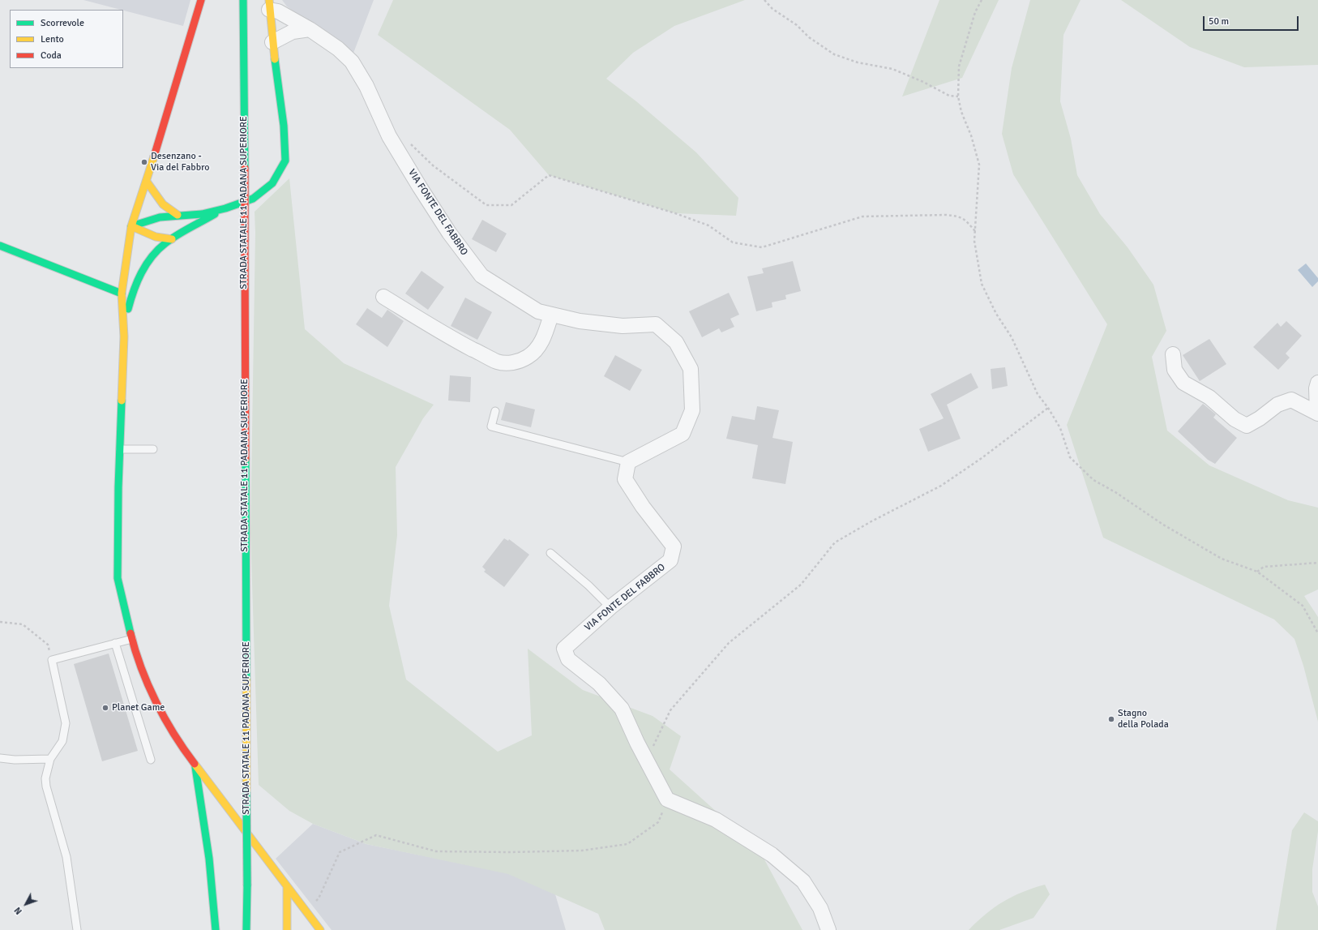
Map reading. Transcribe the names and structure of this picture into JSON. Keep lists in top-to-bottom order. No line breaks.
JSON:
{"streets":{"main road":["STRADA STATALE 11 PADANA SUPERIORE"],"street":["VIA FONTE DEL FABBRO"]},"places":["Desenzano - Via del Fabbro","Planet Game","Stagno della Polada"],"legend":["Scorrevole","Lento","Coda"],"scale_bar":"50 m","north":"bottom left"}
